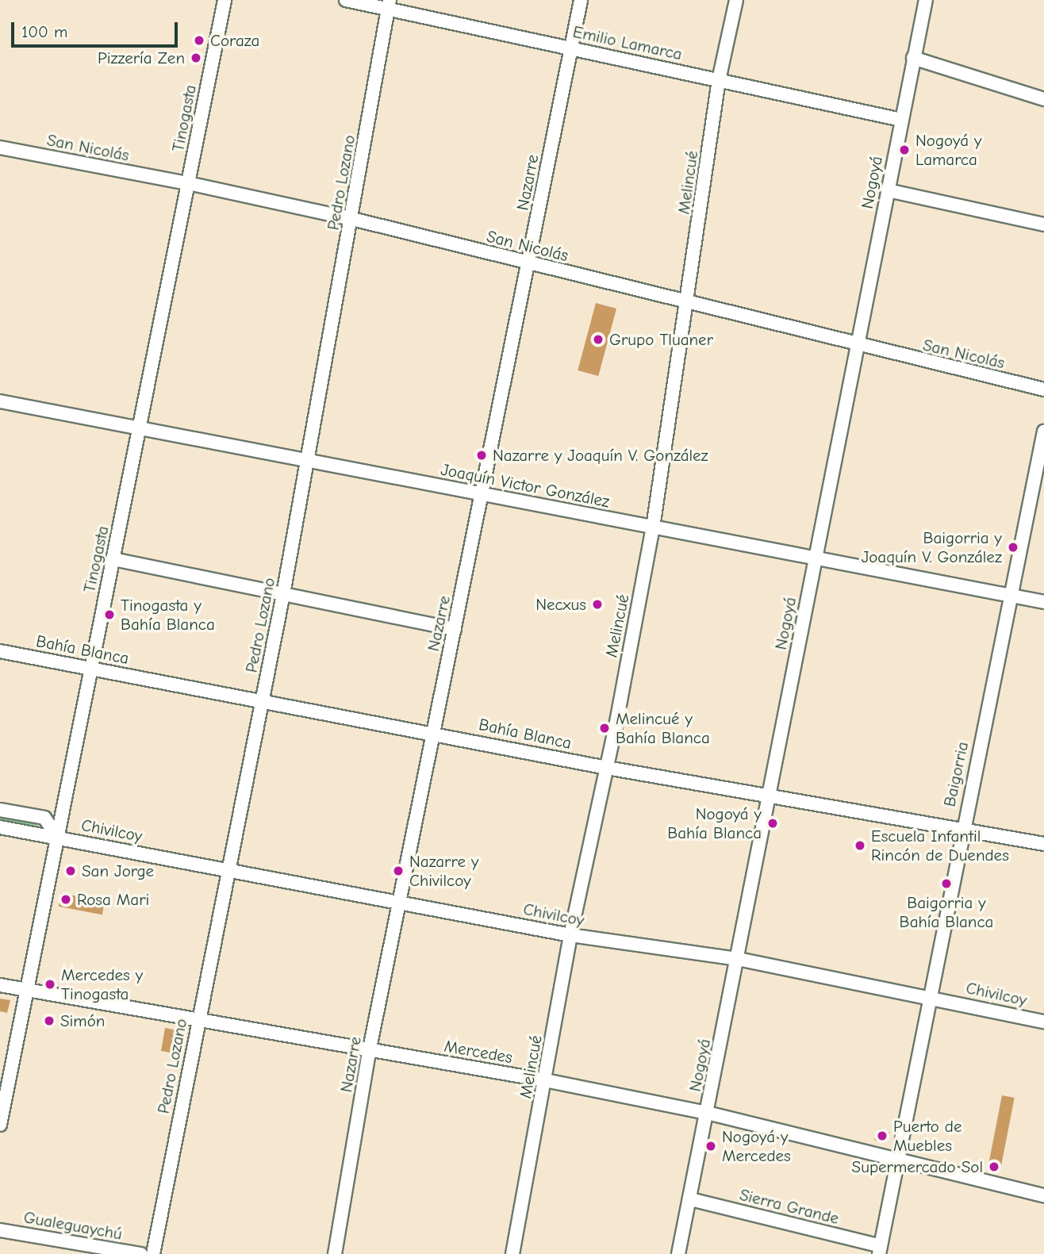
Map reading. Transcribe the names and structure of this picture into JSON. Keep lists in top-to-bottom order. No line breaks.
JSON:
{"streets":{"street":["Emilio Lamarca","Tinogasta","San Nicolás","Pedro Lozano","Nazarre","Melincué","Nogoyá","Joaquín Victor González","Bahía Blanca","Baigorria","Chivilcoy","Mercedes","Sierra Grande","Gualeguaychú"]},"crossings":[["Emilio Lamarca","Pedro Lozano"],["Emilio Lamarca","Nazarre"],["Emilio Lamarca","Melincué"],["Emilio Lamarca","Nogoyá"],["Tinogasta","San Nicolás"],["Tinogasta","Joaquín Victor González"],["Tinogasta","Bahía Blanca"],["Tinogasta","Chivilcoy"],["Tinogasta","Mercedes"],["San Nicolás","Pedro Lozano"],["San Nicolás","Nazarre"],["San Nicolás","Melincué"],["San Nicolás","Nogoyá"],["Pedro Lozano","Joaquín Victor González"],["Pedro Lozano","Bahía Blanca"],["Pedro Lozano","Chivilcoy"],["Pedro Lozano","Mercedes"],["Nazarre","Joaquín Victor González"],["Nazarre","Bahía Blanca"],["Nazarre","Chivilcoy"],["Nazarre","Mercedes"],["Melincué","Joaquín Victor González"],["Melincué","Bahía Blanca"],["Melincué","Chivilcoy"],["Melincué","Mercedes"],["Nogoyá","Joaquín Victor González"],["Nogoyá","Bahía Blanca"],["Nogoyá","Chivilcoy"],["Nogoyá","Mercedes"],["Nogoyá","Sierra Grande"],["Joaquín Victor González","Baigorria"],["Bahía Blanca","Baigorria"],["Baigorria","Chivilcoy"],["Baigorria","Mercedes"],["Baigorria","Sierra Grande"]],"places":["Coraza","Pizzería Zen","Nogoyá y Lamarca","Grupo Tluaner","Nazarre y Joaquín V. González","Baigorria y Joaquín V. González","Necxus","Tinogasta y Bahía Blanca","Melincué y Bahía Blanca","Nogoyá y Bahía Blanca","Escuela Infantil Rincón de Duendes","San Jorge","Nazarre y Chivilcoy","Baigorria y Bahía Blanca","Rosa Mari","Mercedes y Tinogasta","Simón","Puerto de Muebles","Nogoyá y Mercedes","Supermercado Sol"],"scale_bar":"100 m"}
